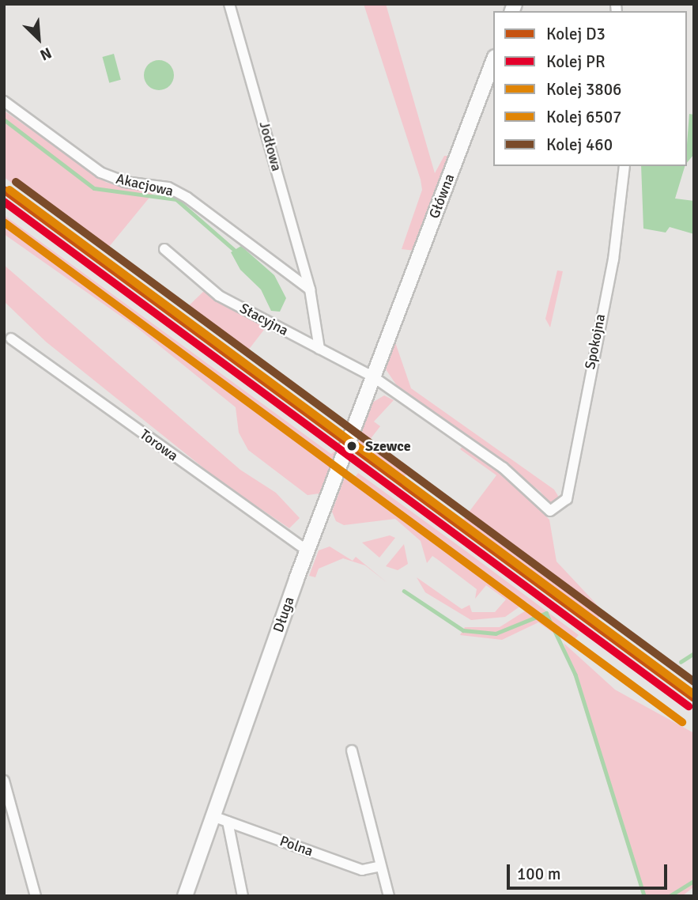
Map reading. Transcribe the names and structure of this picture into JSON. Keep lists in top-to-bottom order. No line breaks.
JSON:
{"streets":{"street":["Jodłowa","Akacjowa","Główna","Stacyjna","Spokojna","Torowa","Długa","Polna"]},"crossings":[["Jodłowa","Akacjowa"],["Jodłowa","Stacyjna"],["Główna","Długa"],["Stacyjna","Spokojna"],["Stacyjna","Długa"],["Torowa","Długa"],["Długa","Polna"]],"places":["Szewce"],"lines":["rail line 460","rail line D3","rail line 3806","rail line PR","rail line 6507"],"legend":["Kolej D3","Kolej PR","Kolej 3806","Kolej 6507","Kolej 460"],"scale_bar":"100 m","north":"bottom right"}
